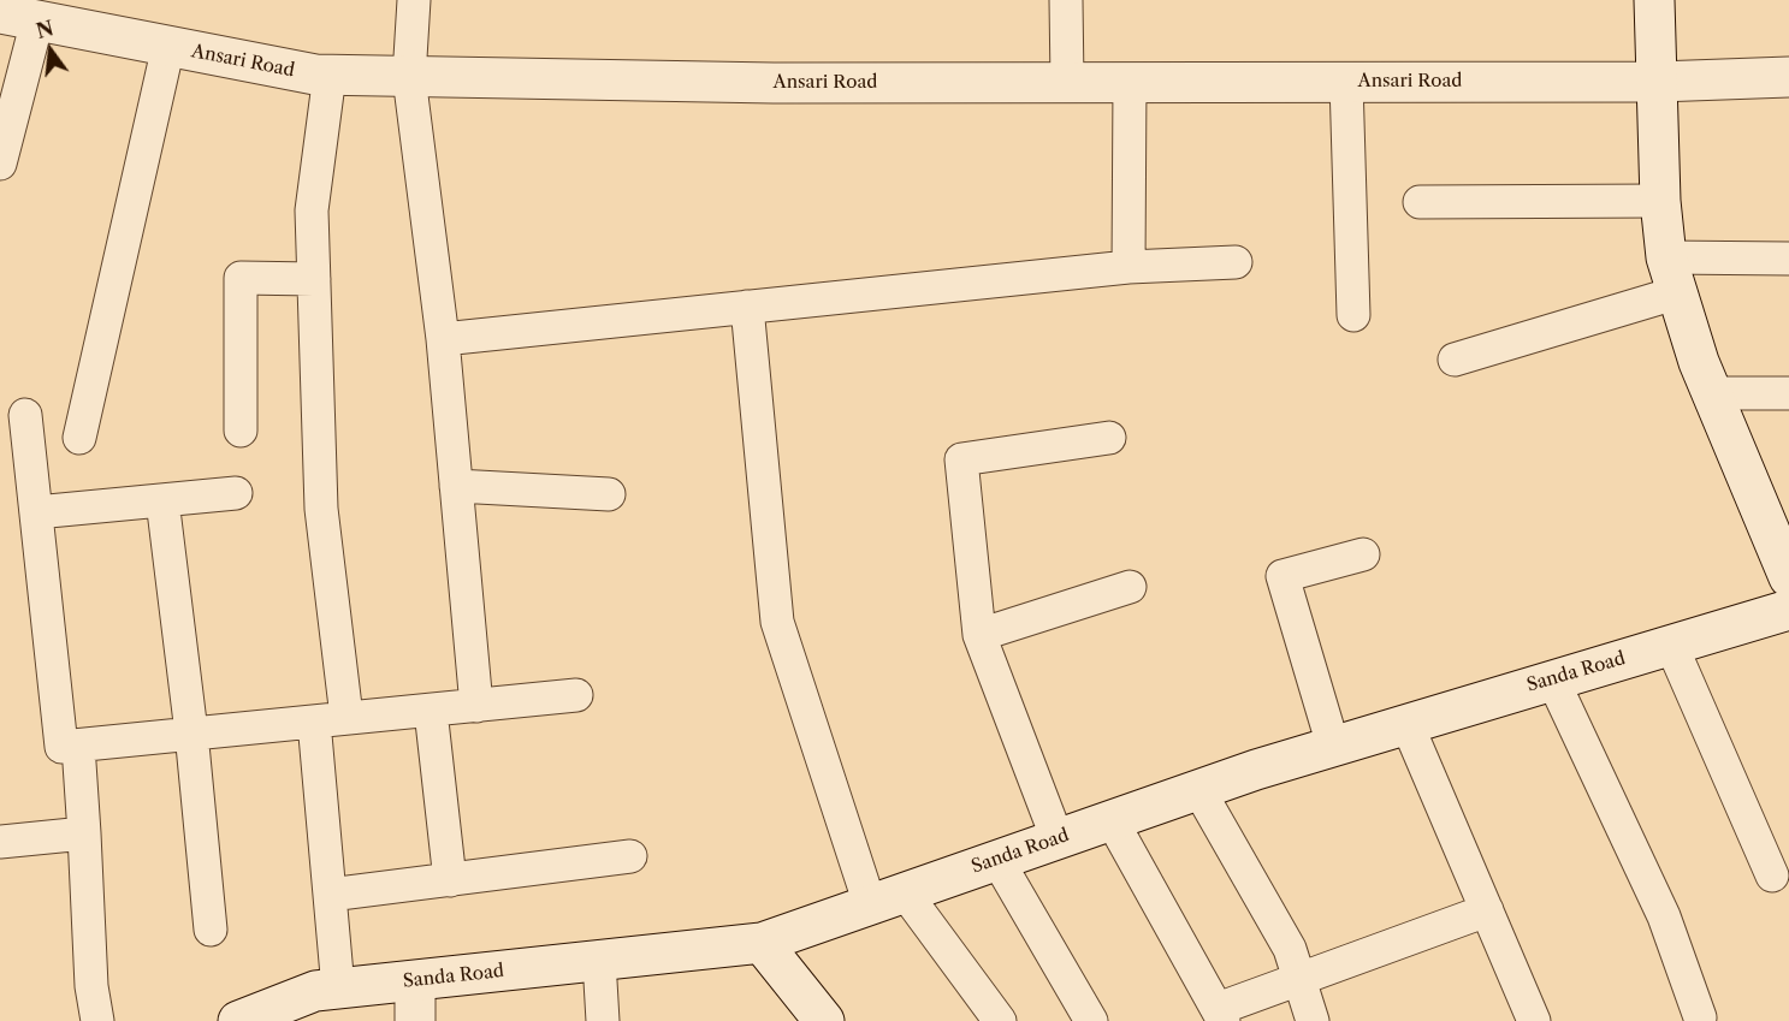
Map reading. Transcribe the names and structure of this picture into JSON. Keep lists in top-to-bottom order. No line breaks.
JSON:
{"streets":{"main road":["Ansari Road","Sanda Road"]},"north":"top"}
